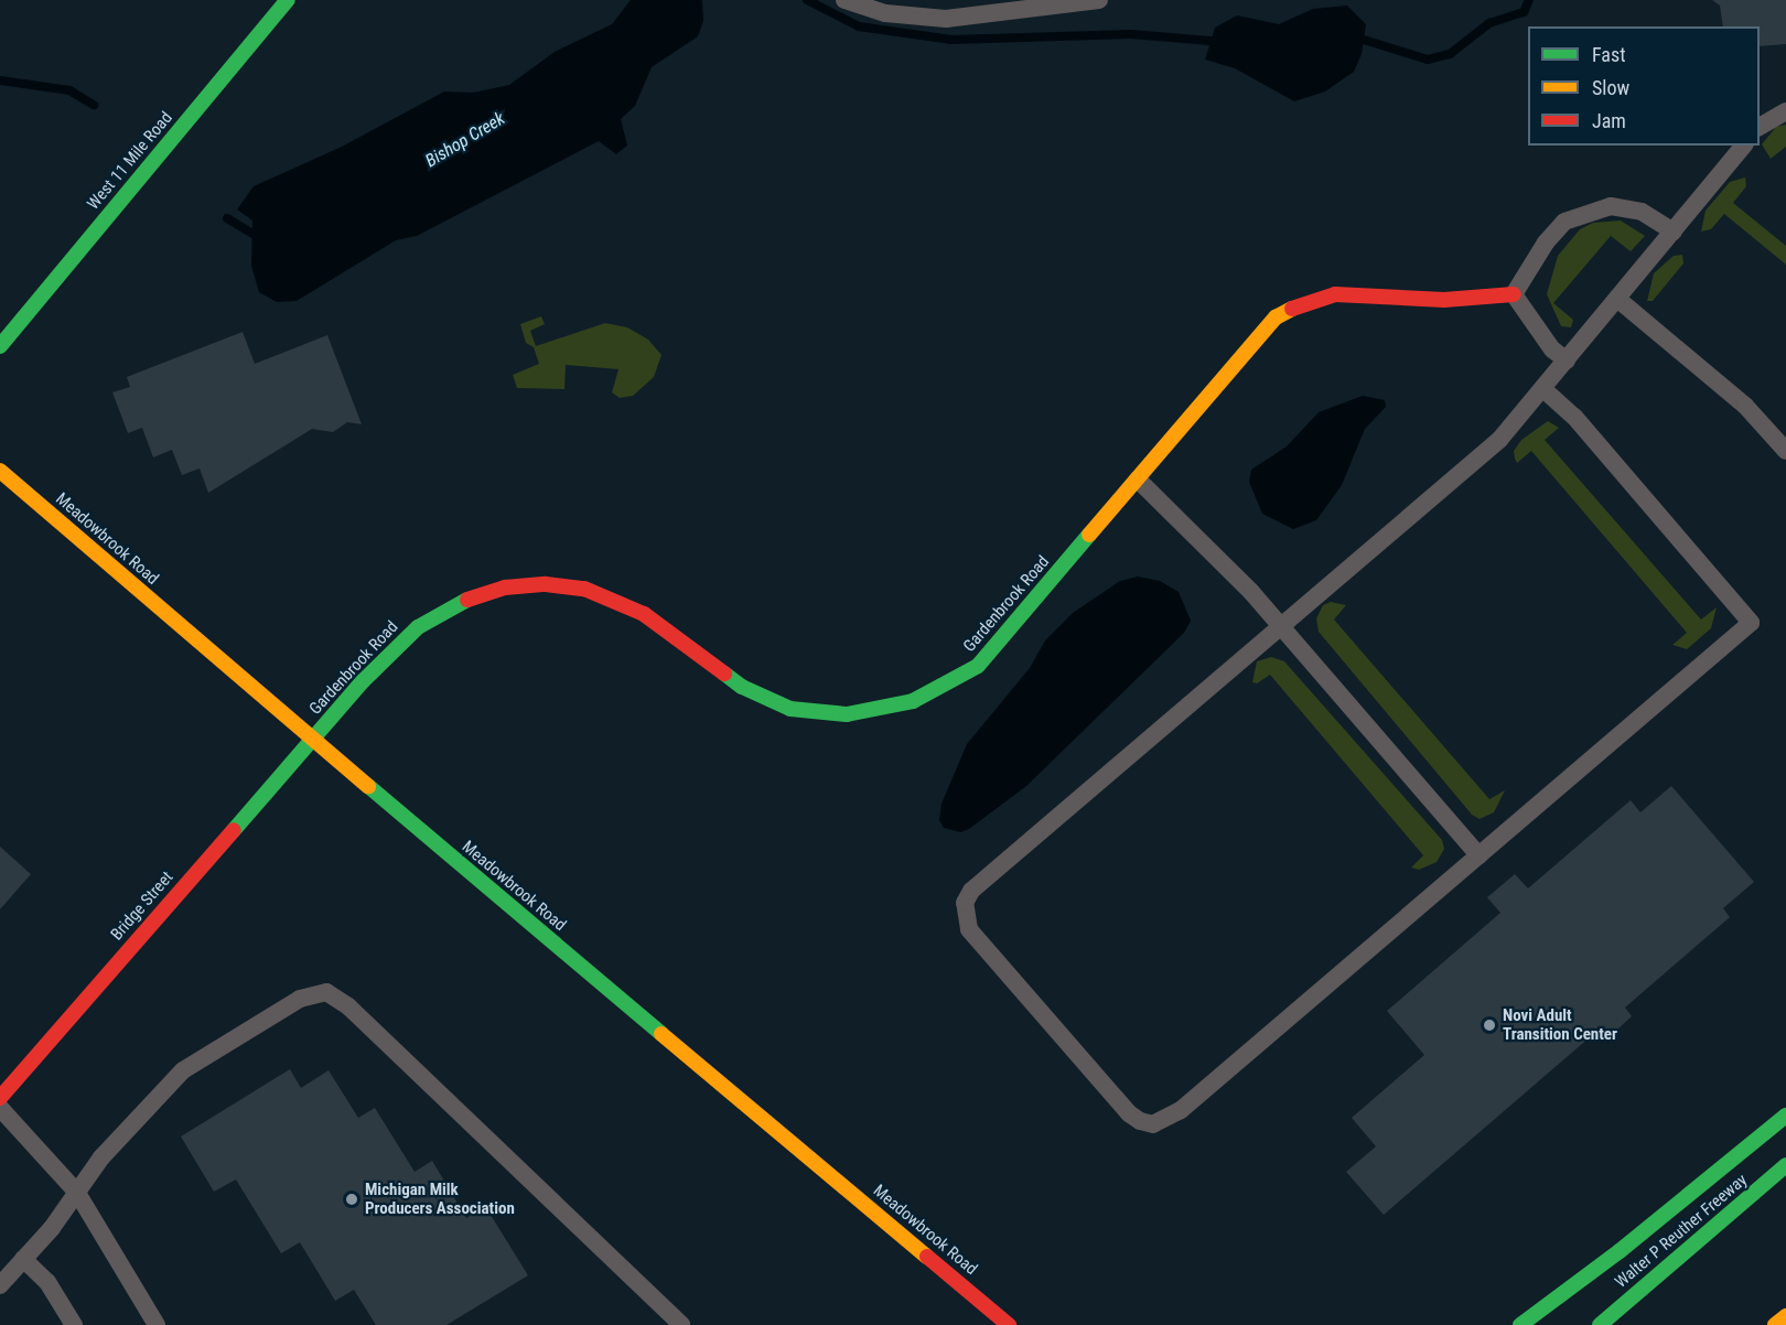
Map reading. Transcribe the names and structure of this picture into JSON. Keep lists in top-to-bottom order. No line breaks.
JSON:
{"streets":{"main road":["West 11 Mile Road","Meadowbrook Road","Gardenbrook Road","Bridge Street","Walter P Reuther Freeway"]},"crossings":[["Meadowbrook Road","Gardenbrook Road"],["Meadowbrook Road","Bridge Street"],["Gardenbrook Road","Bridge Street"]],"water":["Bishop Creek"],"places":["Novi Adult Transition Center","Michigan Milk Producers Association"],"legend":["Fast","Slow","Jam"]}
